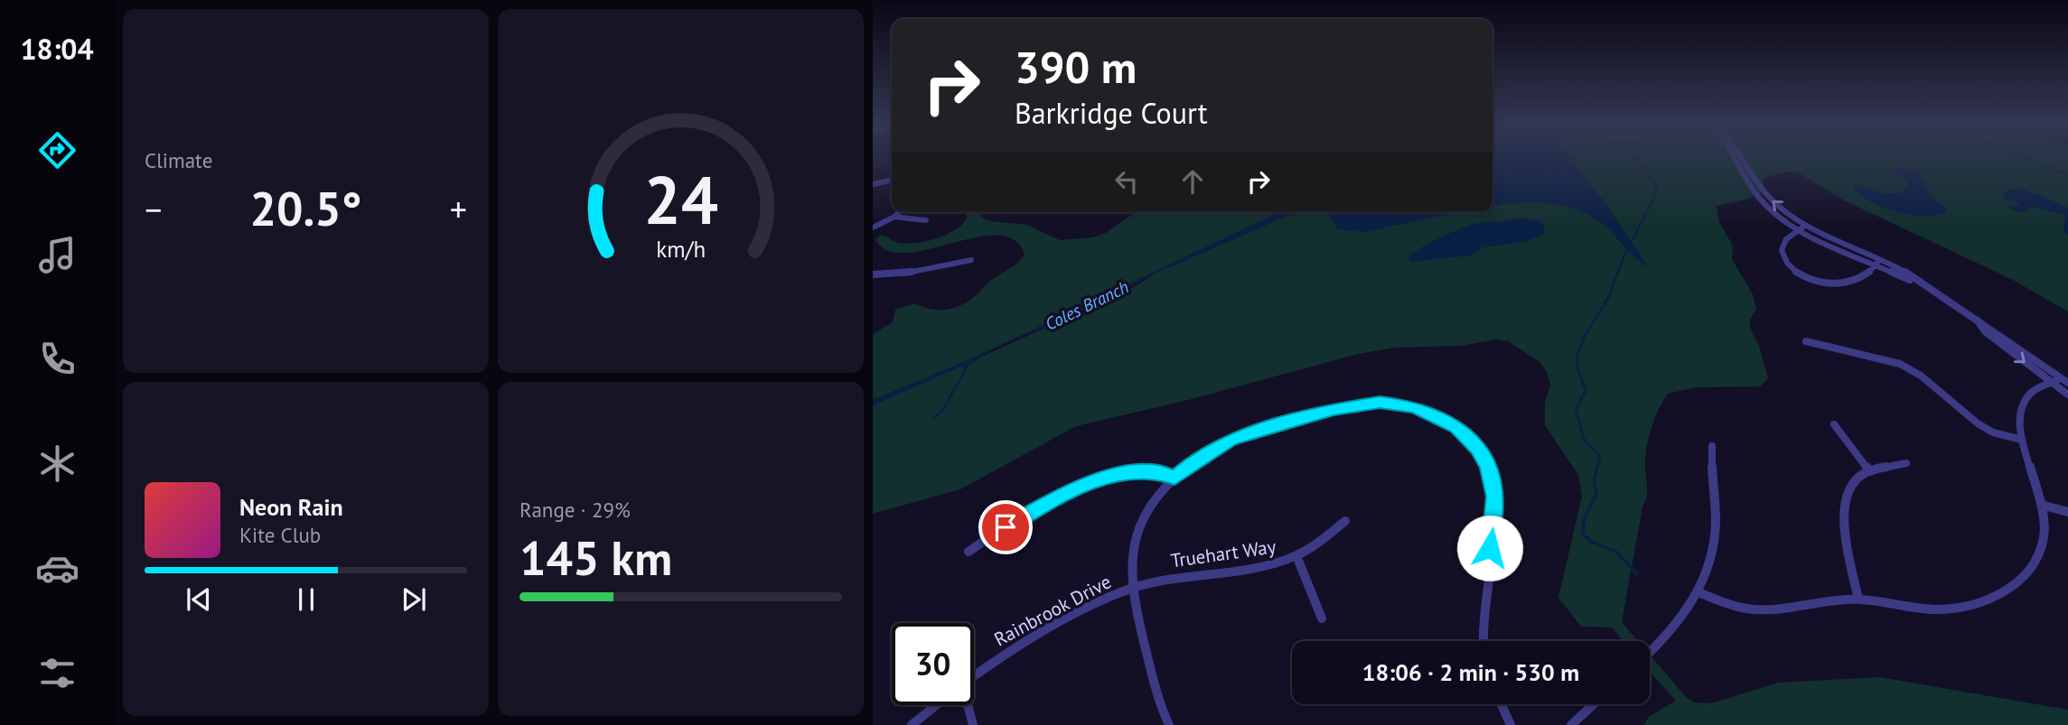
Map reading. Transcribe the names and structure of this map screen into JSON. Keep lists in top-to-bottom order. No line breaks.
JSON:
{"streets":{"street":["Truehart Way","Rainbrook Drive"]},"crossings":[["Truehart Way","Rainbrook Drive"]],"water":["Coles Branch"],"page":{"tabs":"18:04","tile":["Climate",["Range · 29%","145 km"]],"turn":["390 m","Barkridge Court"],"heat":["−","20.5°","+"],"song":["Neon Rain","Kite Club"],"limit":"30","trip":"18:06 · 2 min · 530 m","gauge":["24","km/h"]}}
